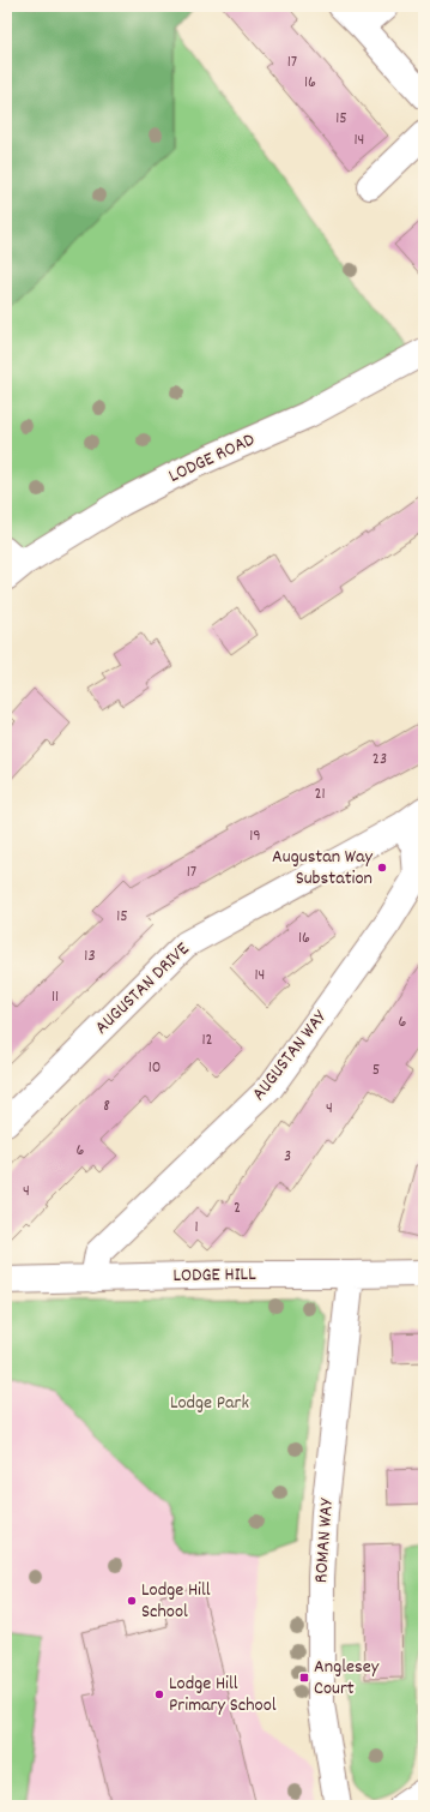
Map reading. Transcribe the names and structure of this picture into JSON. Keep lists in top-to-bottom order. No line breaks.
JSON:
{"streets":{"street":["LODGE ROAD","AUGUSTAN DRIVE","AUGUSTAN WAY","LODGE HILL","ROMAN WAY"]},"crossings":[["AUGUSTAN DRIVE","AUGUSTAN WAY"],["AUGUSTAN WAY","LODGE HILL"],["LODGE HILL","ROMAN WAY"]],"parks":["Lodge Park"],"places":{"other":["Augustan Way Substation","Lodge Hill School","Lodge Hill Primary School"],"transit":["Anglesey Court"]},"house_numbers":["17","16","15","14","23","21","19","17","15","16","13","14","11","6","12","10","5","8","4","6","3","4","2","1"]}
